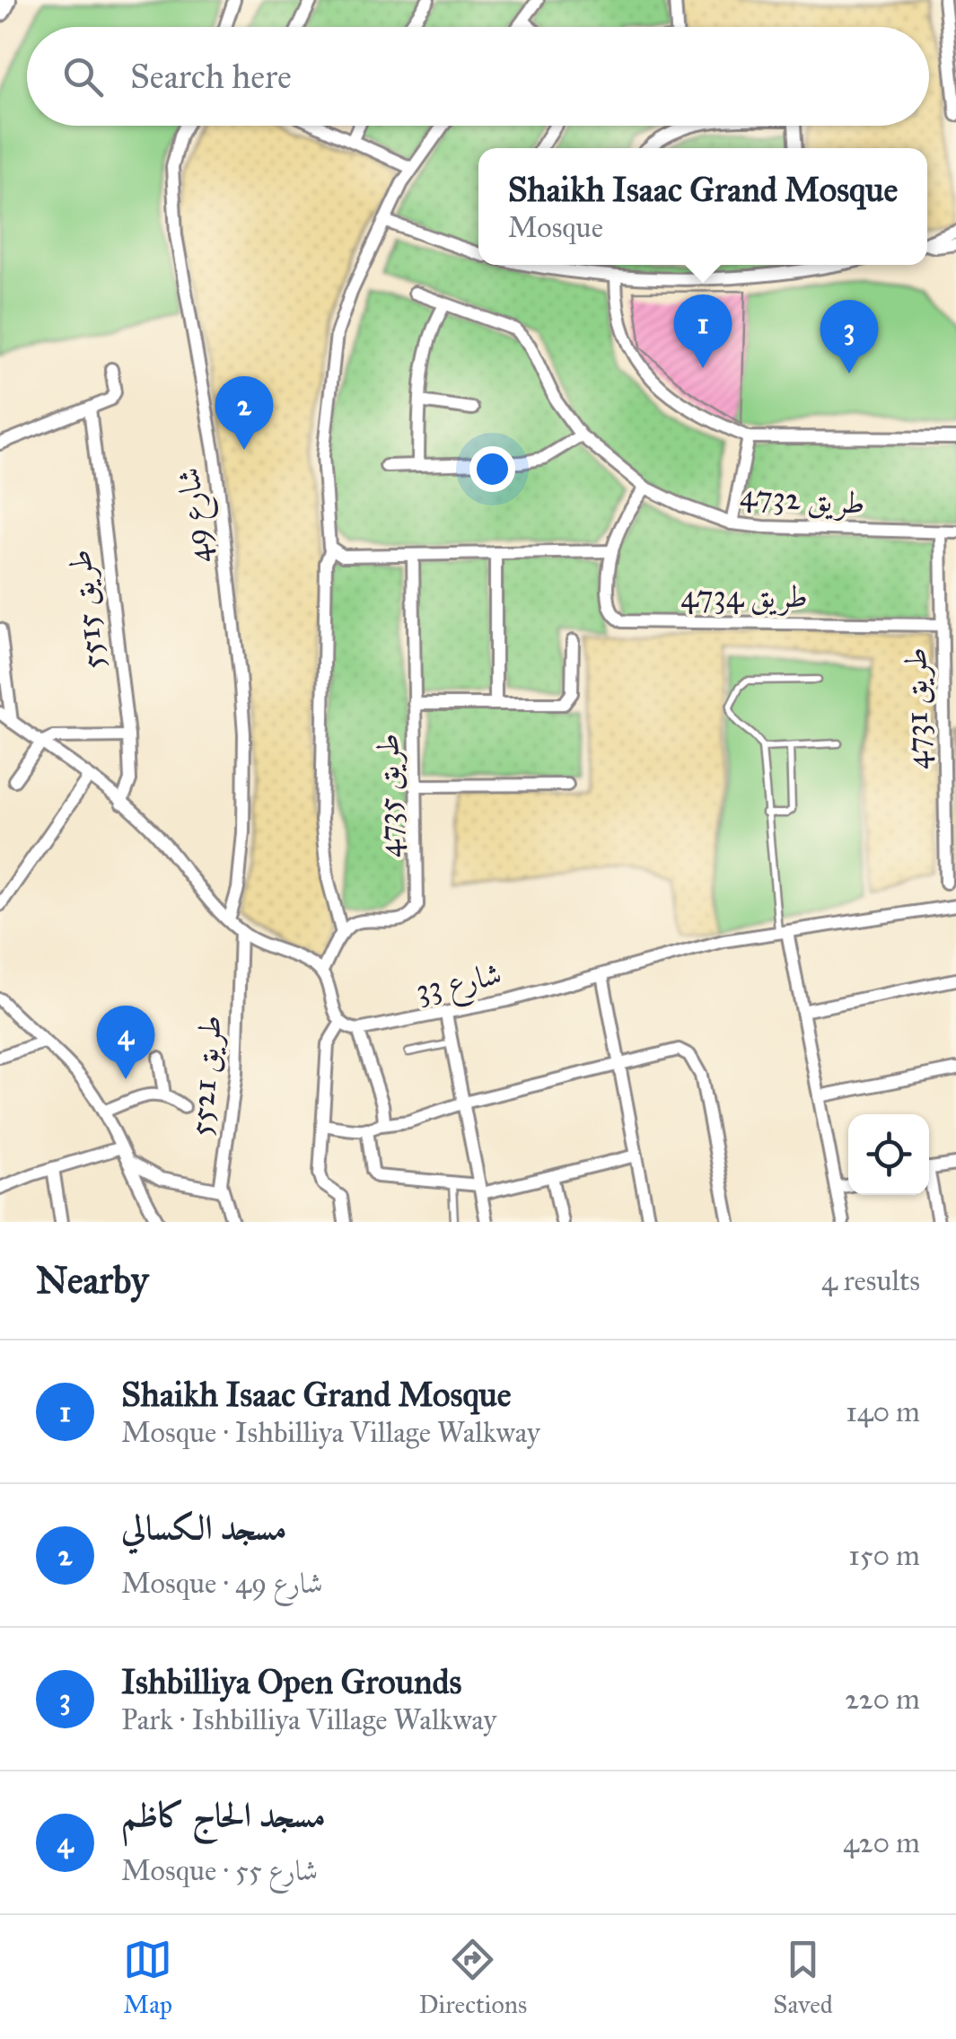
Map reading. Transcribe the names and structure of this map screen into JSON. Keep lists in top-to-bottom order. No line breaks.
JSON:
{"streets":{"street":["طريق 4732","شارع 49","طريق 4734","طريق 5515","طريق 4731","طريق 4735","شارع 33","طريق 5521"]},"crossings":[["طريق 4732","طريق 4734"],["طريق 4732","طريق 4731"],["طريق 4734","طريق 4731"]],"page":{"search":"Search here","popup":["Shaikh Isaac Grand Mosque","Mosque"],"pins":["1","3","2","4"],"heading":["Nearby","4 results"],"list":[{"mark":"1","name":"Shaikh Isaac Grand Mosque","note":"Mosque · Ishbilliya Village Walkway","value":"140 m"},{"mark":"2","name":"مسجد الكسالي","note":"Mosque · شارع 49","value":"150 m"},{"mark":"3","name":"Ishbilliya Open Grounds","note":"Park · Ishbilliya Village Walkway","value":"220 m"},{"mark":"4","name":"مسجد الحاج كاظم","note":"Mosque · شارع 55","value":"420 m"}],"nav":["Map","Directions","Saved"]}}
